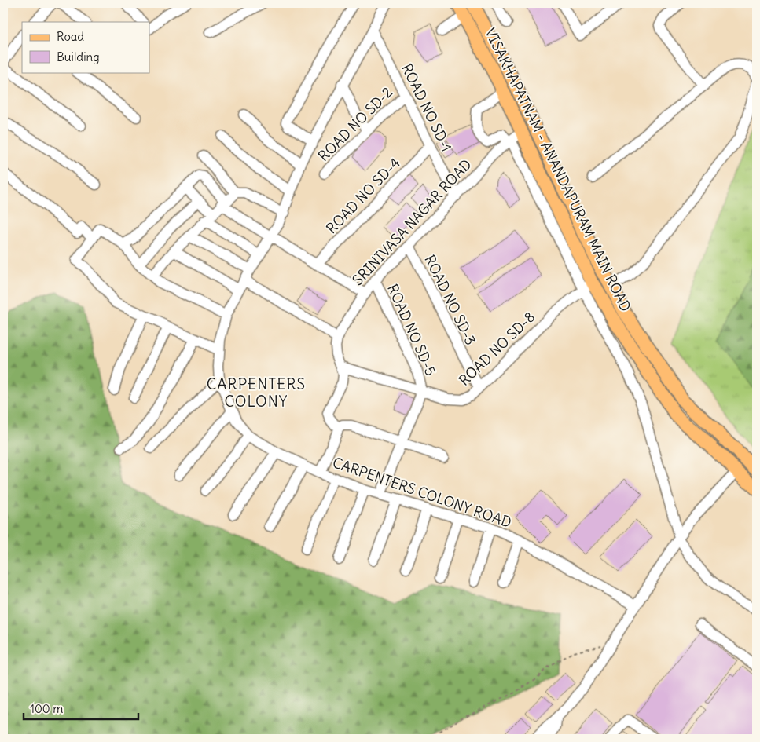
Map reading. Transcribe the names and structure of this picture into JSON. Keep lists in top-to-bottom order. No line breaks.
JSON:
{"streets":{"main road":["VISAKHAPATNAM - ANANDAPURAM MAIN ROAD"],"street":["ROAD NO SD-1","ROAD NO SD-2","ROAD NO SD-4","SRINIVASA NAGAR ROAD","ROAD NO SD-3","ROAD NO SD-5","ROAD NO SD-8","CARPENTERS COLONY ROAD"]},"crossings":[["ROAD NO SD-1","ROAD NO SD-2"],["ROAD NO SD-1","ROAD NO SD-4"],["ROAD NO SD-1","SRINIVASA NAGAR ROAD"],["ROAD NO SD-1","CARPENTERS COLONY ROAD"],["VISAKHAPATNAM - ANANDAPURAM MAIN ROAD","SRINIVASA NAGAR ROAD"],["VISAKHAPATNAM - ANANDAPURAM MAIN ROAD","ROAD NO SD-8"],["SRINIVASA NAGAR ROAD","ROAD NO SD-3"],["SRINIVASA NAGAR ROAD","ROAD NO SD-5"],["SRINIVASA NAGAR ROAD","ROAD NO SD-8"],["ROAD NO SD-3","ROAD NO SD-8"],["ROAD NO SD-5","ROAD NO SD-8"]],"districts":["CARPENTERS COLONY"],"legend":["Road","Building"],"scale_bar":"100 m"}
